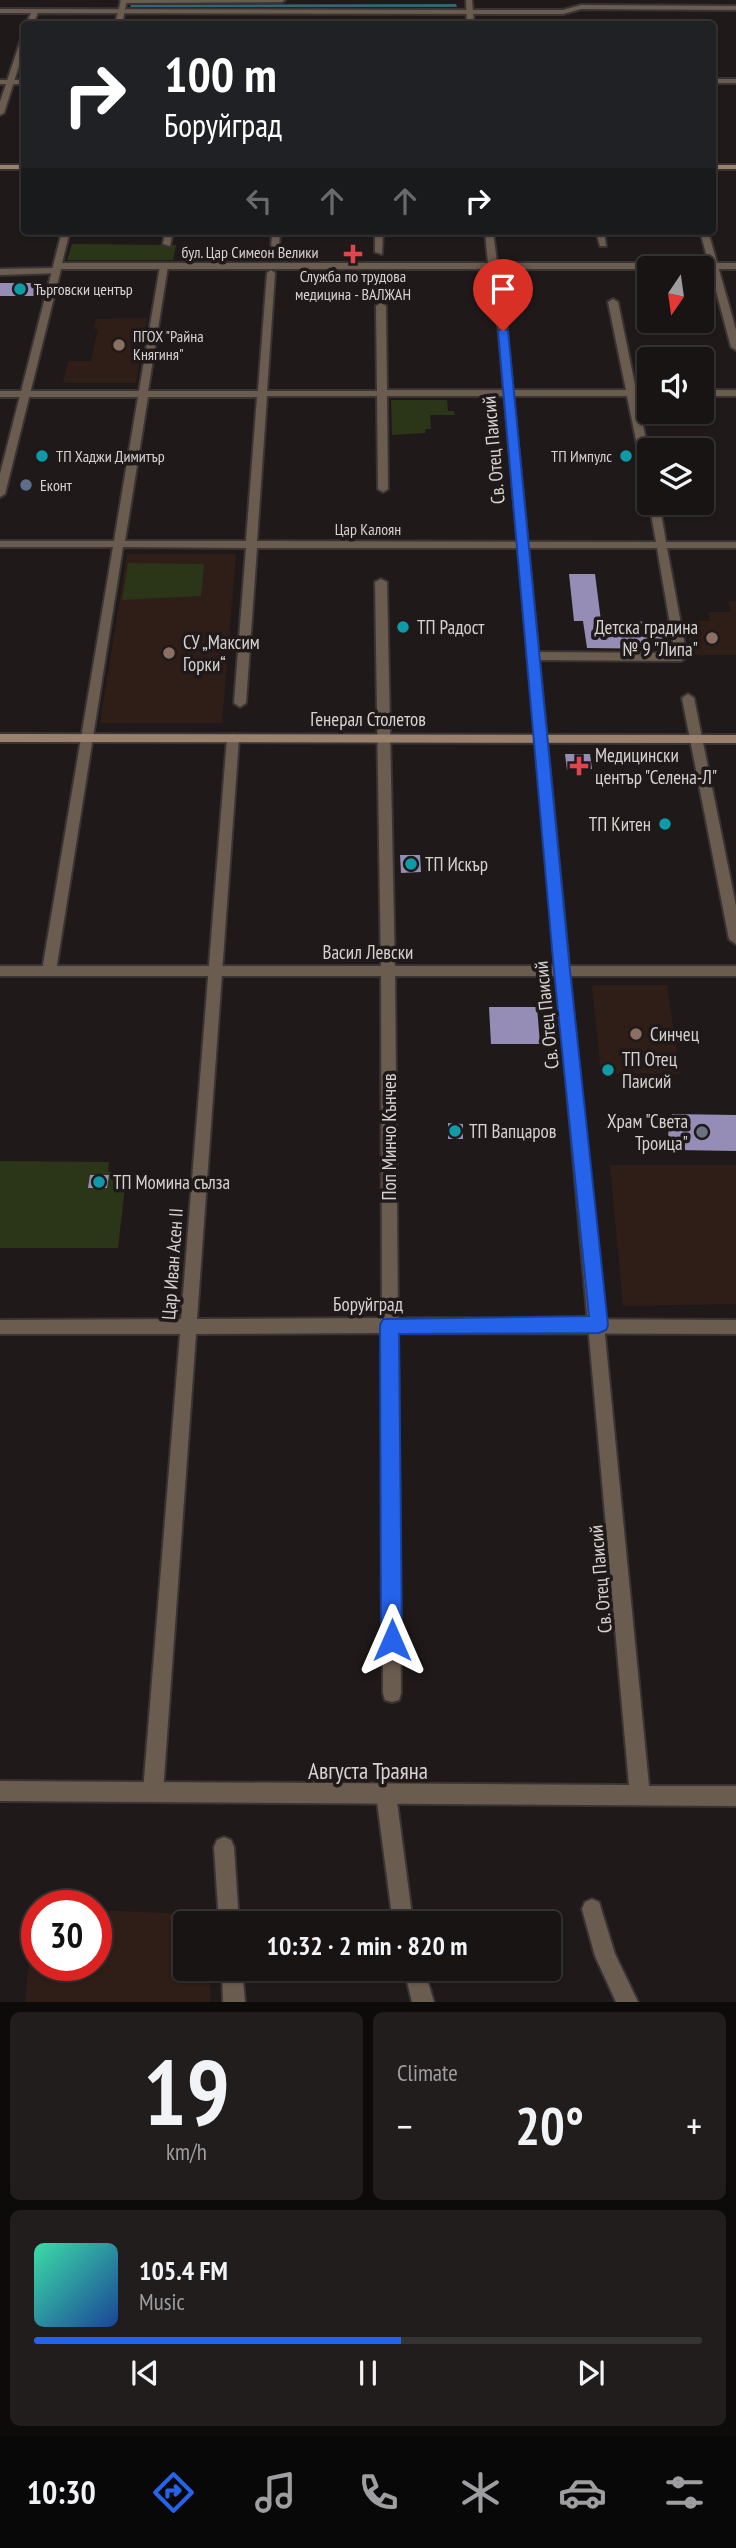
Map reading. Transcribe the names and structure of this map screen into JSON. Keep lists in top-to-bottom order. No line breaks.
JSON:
{"streets":{"main road":["Генерал Столетов"],"street":["бул. Цар Симеон Велики","Св. Отец Паисий","Цар Калоян","Васил Левски","Поп Минчо Кънчев","Цар Иван Асен II","Боруйград","Августа Траяна"]},"crossings":[["бул. Цар Симеон Велики","Св. Отец Паисий"],["Св. Отец Паисий","Цар Калоян"],["Св. Отец Паисий","Генерал Столетов"],["Св. Отец Паисий","Васил Левски"],["Св. Отец Паисий","Боруйград"],["Св. Отец Паисий","Августа Траяна"],["Генерал Столетов","Поп Минчо Кънчев"],["Генерал Столетов","Цар Иван Асен II"],["Васил Левски","Поп Минчо Кънчев"],["Васил Левски","Цар Иван Асен II"],["Поп Минчо Кънчев","Боруйград"],["Цар Иван Асен II","Боруйград"],["Цар Иван Асен II","Августа Траяна"]],"places":{"health":["Служба по трудова медицина - ВАЛЖАН","Медицински център \"Селена-Л\""],"other":["Търговски център","ПГОХ \"Райна Княгиня\"","ТП Хаджи Димитър","ТП Импулс","Еконт","ТП Радост","Детска градина № 9 \"Липа\"","СУ „Максим Горки“","ТП Китен","ТП Искър","Синчец","ТП Отец Паисий","ТП Вапцаров","Храм \"Света Троица\"","ТП Момина сълза"]},"north":"bottom","page":{"turn":["100 m","Боруйград"],"limit":"30","trip":"10:32 · 2 min · 820 m","tile":[["19","km/h"],"Climate"],"heat":["−","20°","+"],"song":["105.4 FM","Music"],"tabs":"10:30"}}
